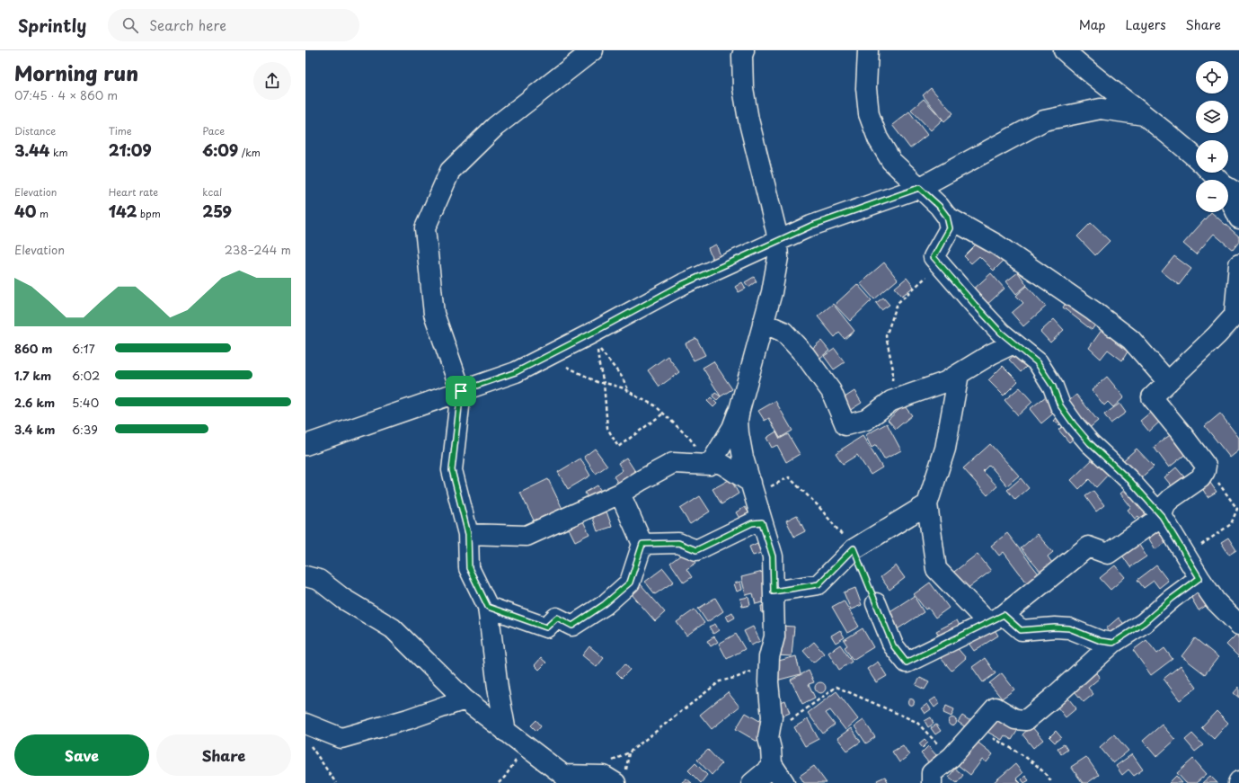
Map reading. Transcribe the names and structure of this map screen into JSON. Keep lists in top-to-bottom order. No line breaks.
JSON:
{"page":{"header":"Sprintly","search":"Search here","nav":["Map","Layers","Share"],"heading":["Morning run","07:45 · 4 × 860 m"],"map_buttons":["+","−"],"stats":[["Distance","3.44 km"],["Time","21:09"],["Pace","6:09 /km"],["Elevation","40 m"],["Heart rate","142 bpm"],["kcal","259"]],"chart":["Elevation","238–244 m"],"list":[{"name":"860 m","note":"6:17"},{"name":"1.7 km","note":"6:02"},{"name":"2.6 km","note":"5:40"},{"name":"3.4 km","note":"6:39"}],"buttons":["Save","Share"]}}
